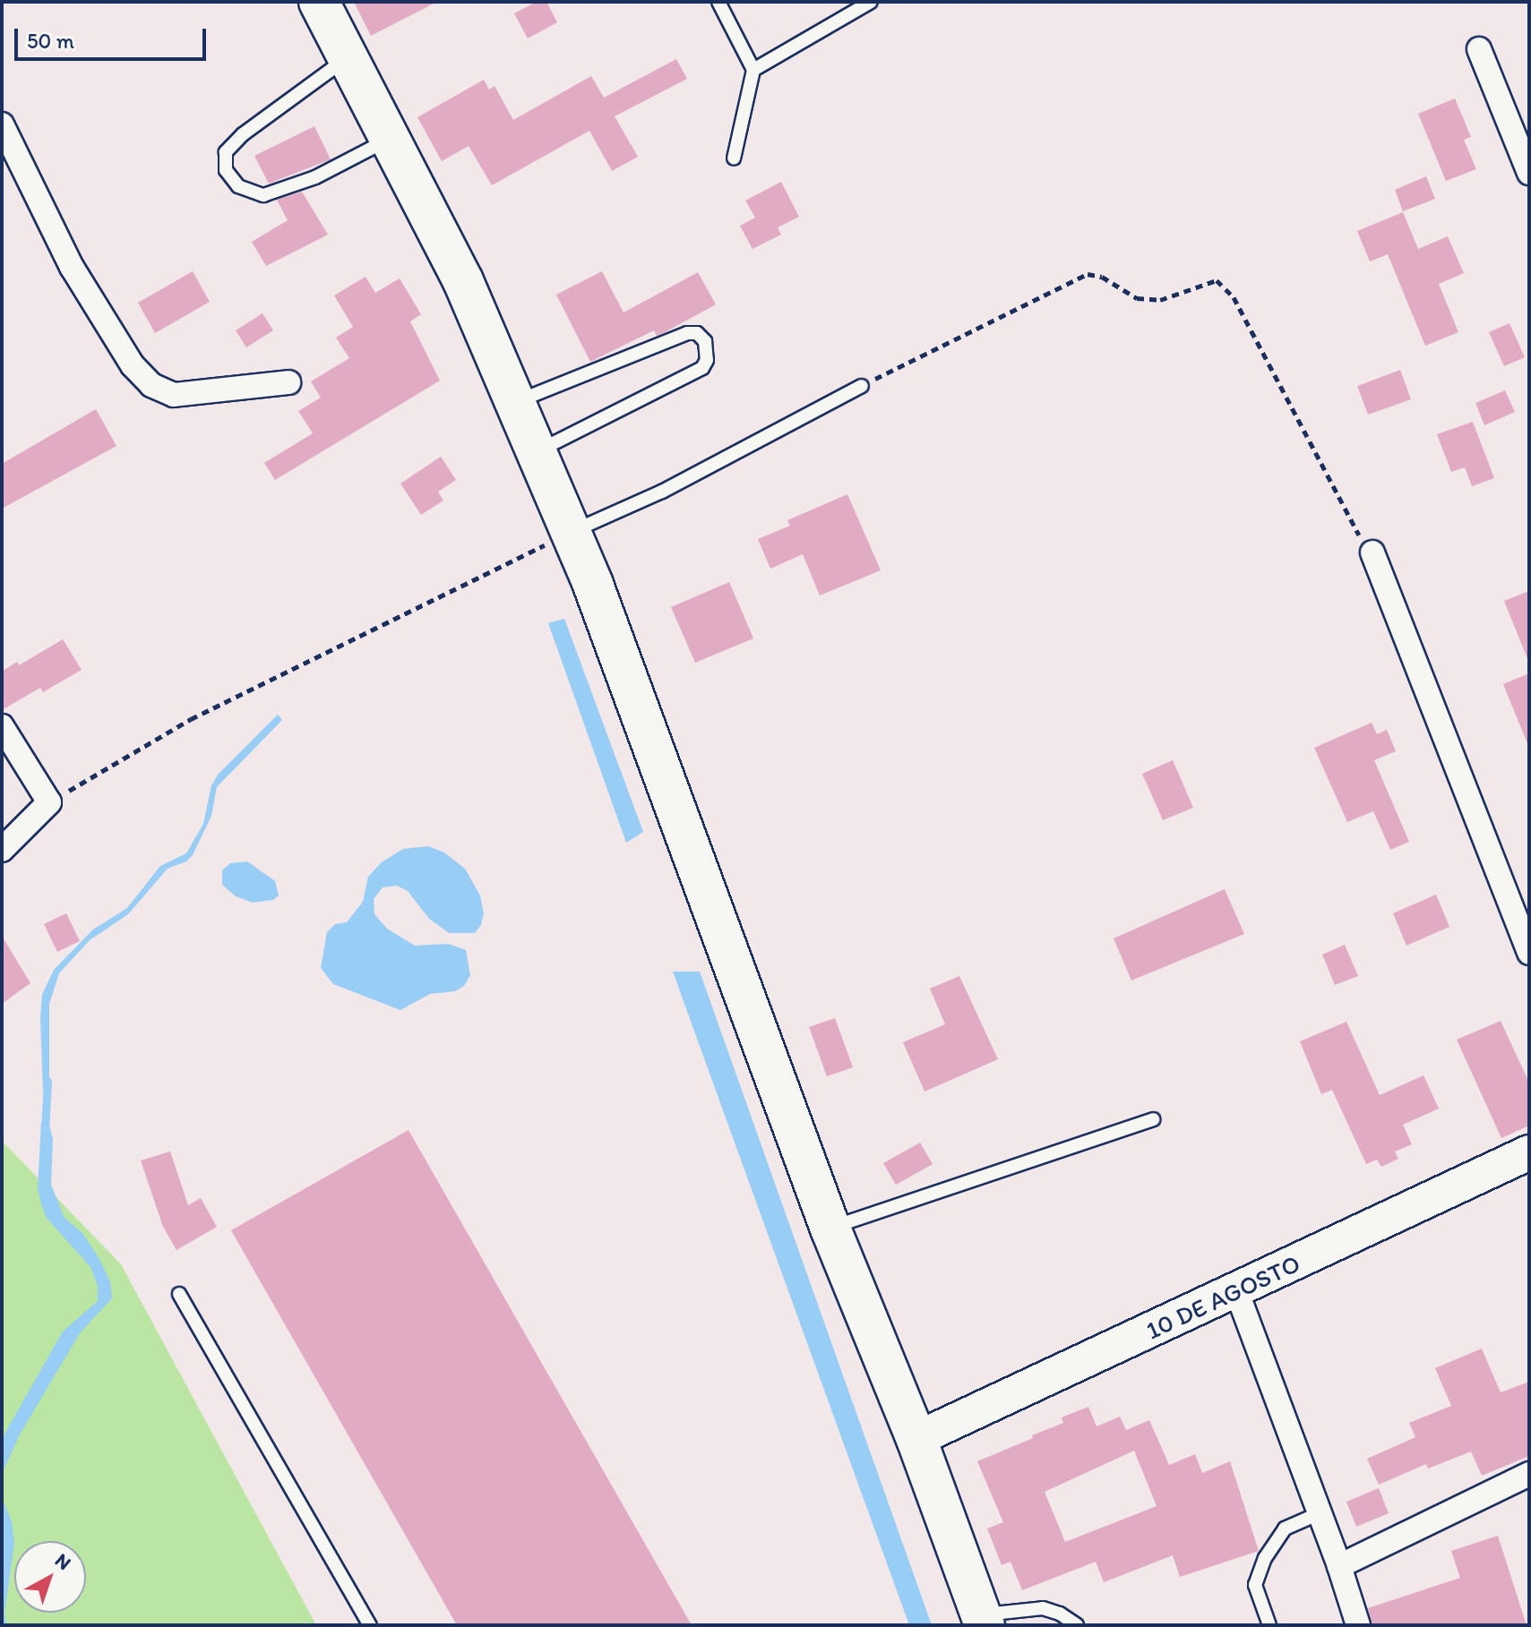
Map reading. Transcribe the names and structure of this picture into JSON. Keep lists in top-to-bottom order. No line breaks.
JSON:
{"streets":{"street":["10 DE AGOSTO"]},"scale_bar":"50 m","north":"top right"}
